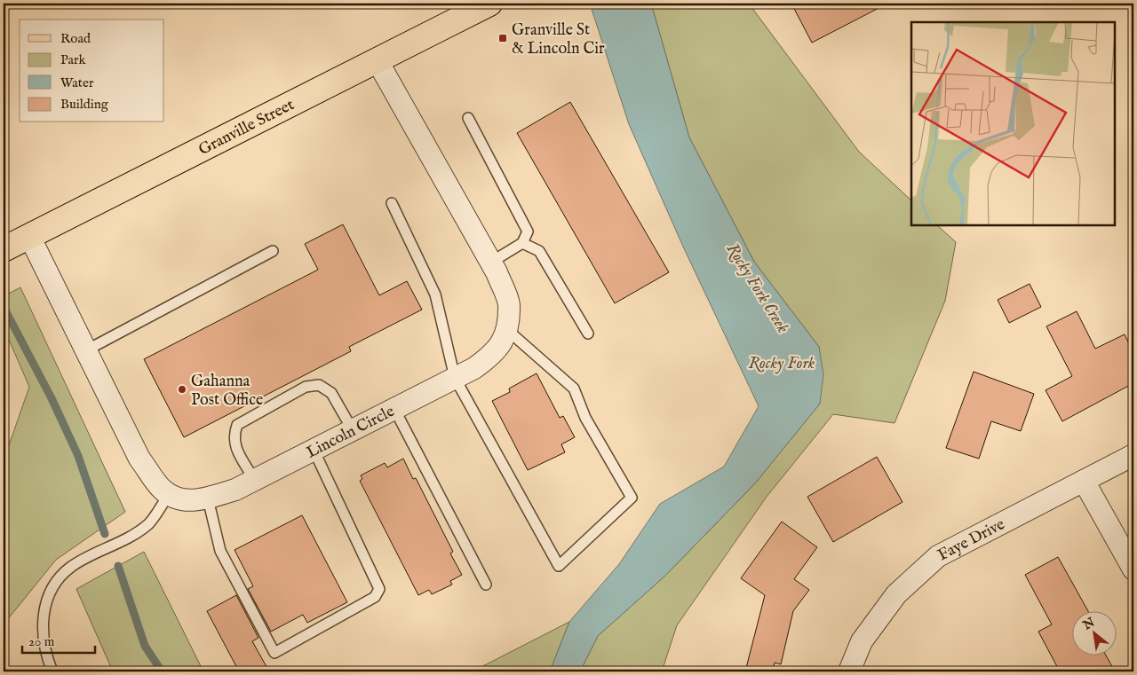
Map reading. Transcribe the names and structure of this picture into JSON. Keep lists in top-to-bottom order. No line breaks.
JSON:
{"streets":{"main road":["Granville Street"],"street":["Lincoln Circle","Faye Drive"]},"crossings":[["Granville Street","Lincoln Circle"]],"water":["Rocky Fork Creek","Rocky Fork"],"places":{"transit":["Granville St & Lincoln Cir"],"other":["Gahanna Post Office"]},"legend":["Road","Park","Water","Building"],"scale_bar":"20 m","north":"top left"}
